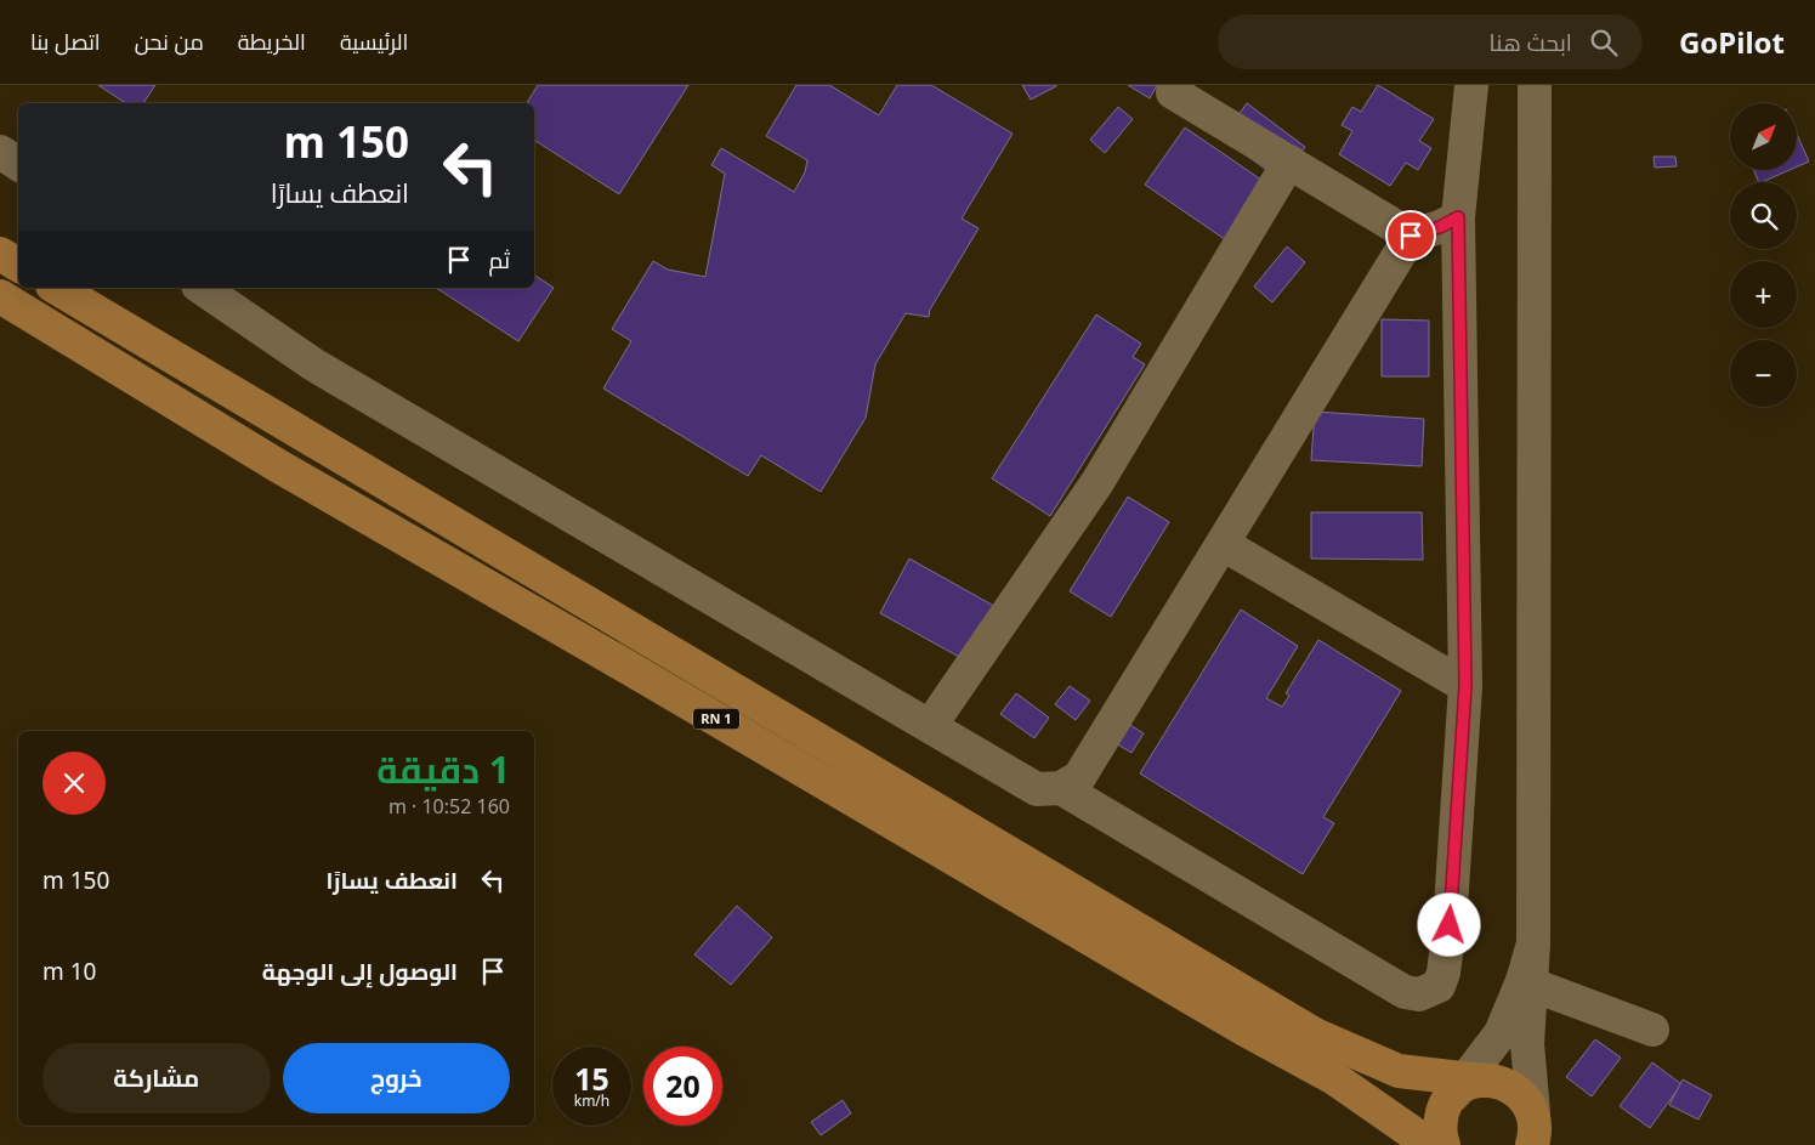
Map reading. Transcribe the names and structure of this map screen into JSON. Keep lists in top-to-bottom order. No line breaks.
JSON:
{"streets":{"main road":["RN 1"]},"north":"top right","page":{"header":"GoPilot","search":"ابحث هنا","nav":["الرئيسية","الخريطة","من نحن","اتصل بنا"],"map_buttons":["+","−"],"turn":["150 m","انعطف يسارًا"],"then":"ثم","heading":["1 دقيقة","160 m · 10:52"],"list":[{"name":"انعطف يسارًا","value":"150 m"},{"name":"الوصول إلى الوجهة","value":"10 m"}],"buttons":["خروج","مشاركة"],"speed":"15 km/h","limit":"20"}}
